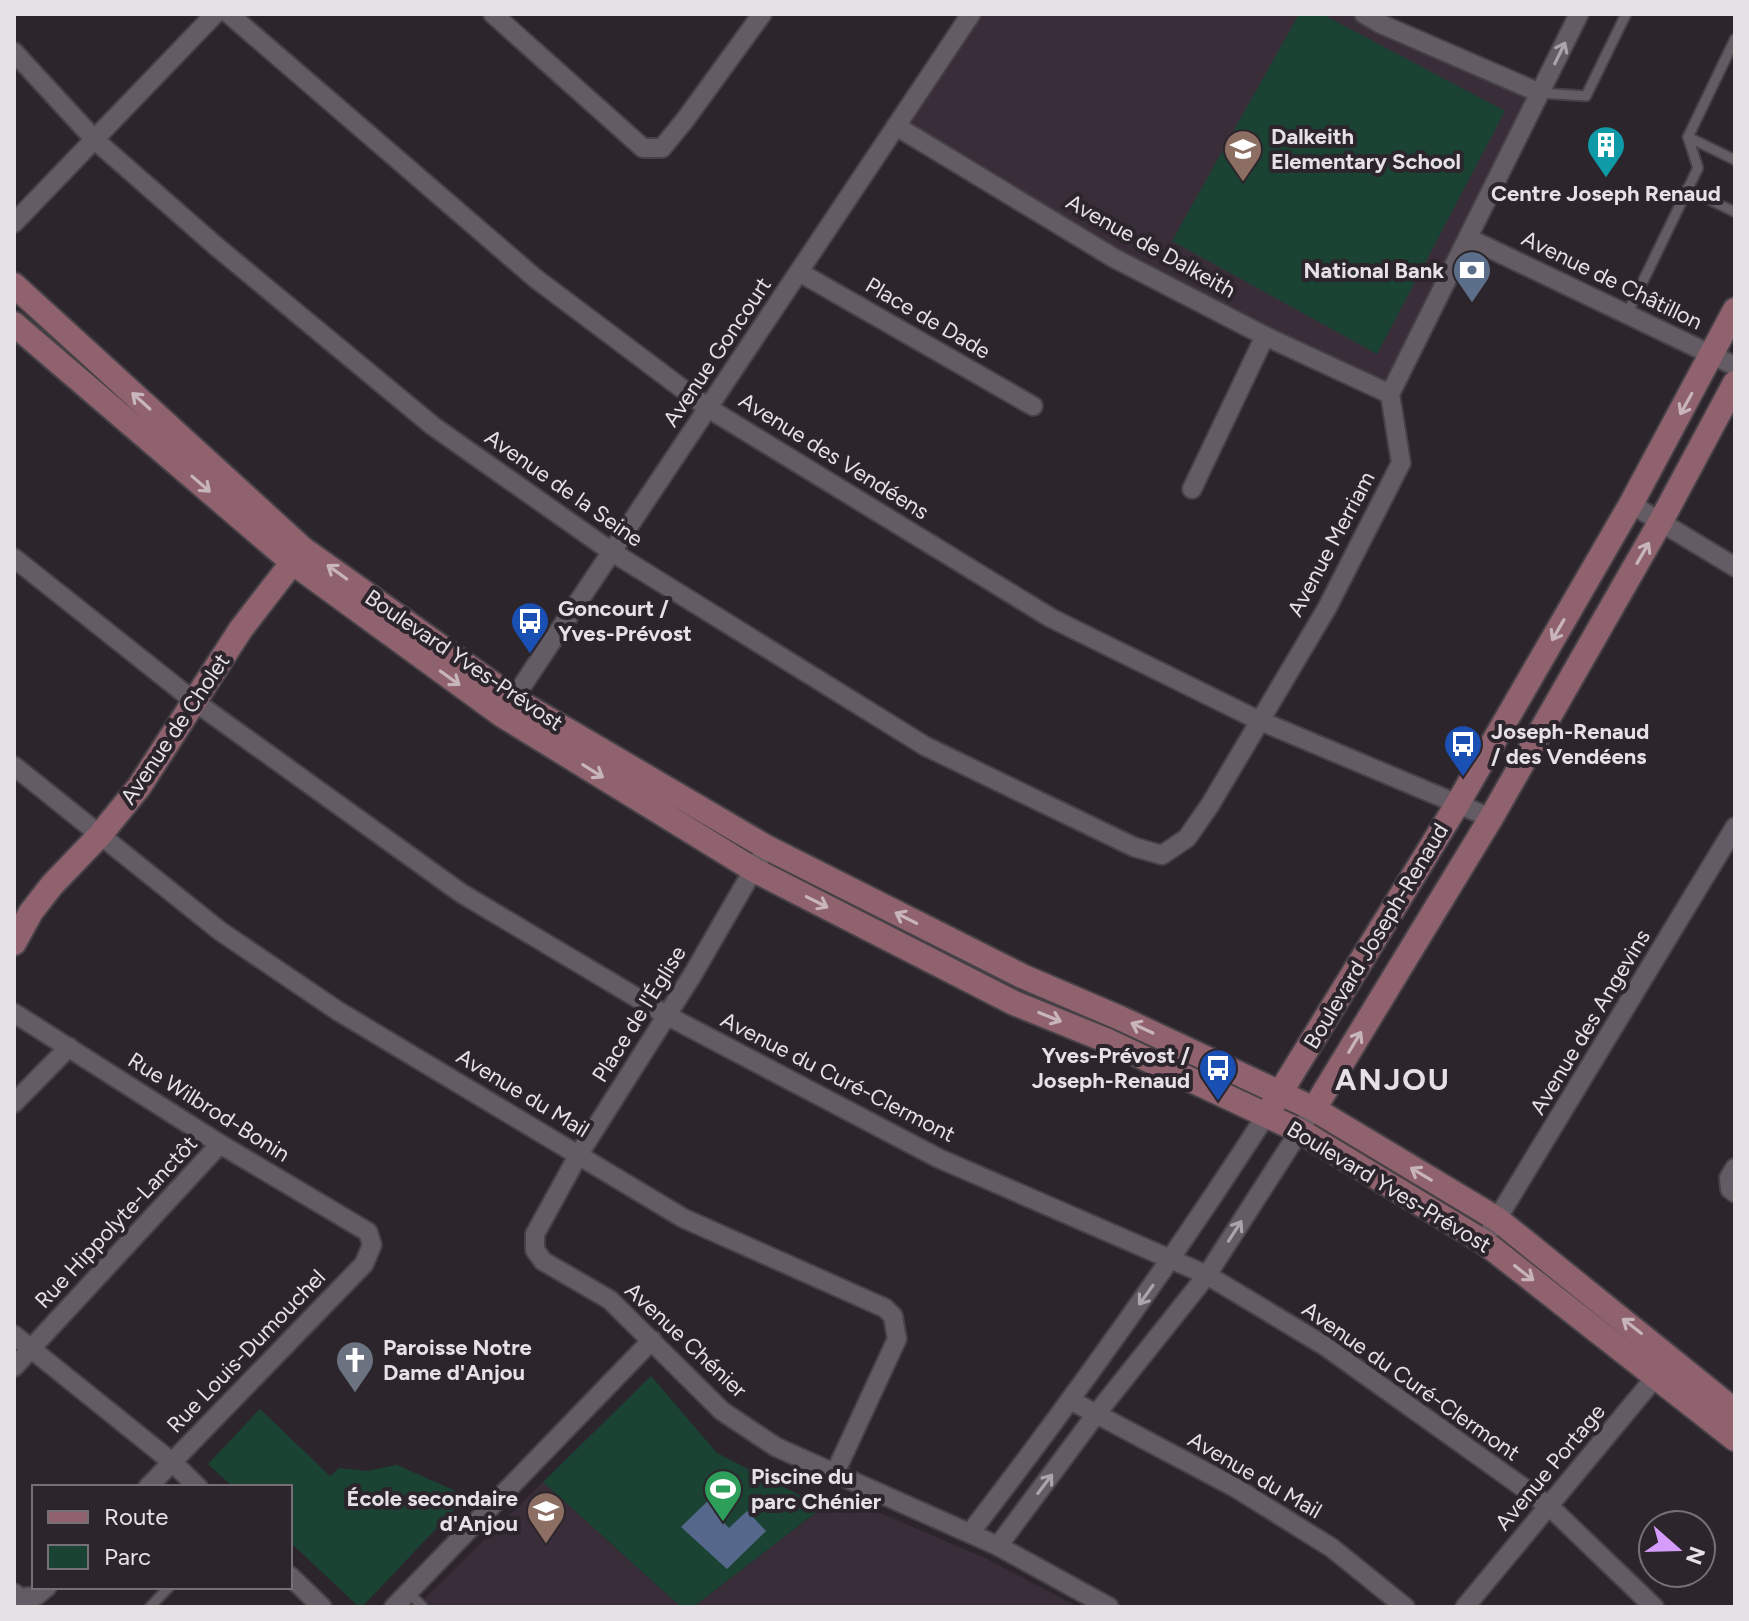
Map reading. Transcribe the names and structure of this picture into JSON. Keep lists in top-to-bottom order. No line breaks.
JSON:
{"streets":{"street":["Avenue de Dalkeith","Avenue de Châtillon","Place de Dade","Avenue Goncourt","Avenue des Vendéens","Avenue de la Seine","Avenue Merriam","Boulevard Yves-Prévost","Avenue de Cholet","Boulevard Joseph-Renaud","Place de l'Église","Avenue des Angevins","Avenue du Curé-Clermont","Avenue du Mail","Rue Wilbrod-Bonin","Rue Hippolyte-Lanctôt","Avenue Chénier","Rue Louis-Dumouchel","Avenue Portage"]},"crossings":[["Avenue de Dalkeith","Avenue Goncourt"],["Avenue de Dalkeith","Avenue Merriam"],["Avenue de Châtillon","Boulevard Joseph-Renaud"],["Place de Dade","Avenue Goncourt"],["Avenue Goncourt","Avenue des Vendéens"],["Avenue Goncourt","Avenue de la Seine"],["Avenue Goncourt","Boulevard Yves-Prévost"],["Avenue des Vendéens","Avenue Merriam"],["Avenue des Vendéens","Boulevard Joseph-Renaud"],["Avenue de la Seine","Avenue Merriam"],["Boulevard Yves-Prévost","Avenue de Cholet"],["Boulevard Yves-Prévost","Boulevard Joseph-Renaud"],["Boulevard Yves-Prévost","Place de l'Église"],["Boulevard Yves-Prévost","Avenue des Angevins"],["Boulevard Yves-Prévost","Avenue Portage"],["Avenue de Cholet","Avenue du Curé-Clermont"],["Avenue de Cholet","Avenue du Mail"],["Boulevard Joseph-Renaud","Avenue du Curé-Clermont"],["Boulevard Joseph-Renaud","Avenue du Mail"],["Boulevard Joseph-Renaud","Avenue Chénier"],["Place de l'Église","Avenue du Curé-Clermont"],["Place de l'Église","Avenue du Mail"],["Place de l'Église","Avenue Chénier"],["Avenue du Curé-Clermont","Avenue Portage"],["Avenue du Mail","Avenue Chénier"],["Rue Wilbrod-Bonin","Rue Hippolyte-Lanctôt"],["Rue Wilbrod-Bonin","Rue Louis-Dumouchel"]],"districts":["ANJOU"],"places":{"building":["Centre Joseph Renaud"],"school or university":["Dalkeith Elementary School","École secondaire d'Anjou"],"bank":["National Bank"],"bus stop":["Goncourt / Yves-Prévost","Joseph-Renaud / des Vendéens","Yves-Prévost / Joseph-Renaud"],"church":["Paroisse Notre Dame d'Anjou"],"sports":["Piscine du parc Chénier"]},"legend":["Route","Parc"],"north":"right"}
